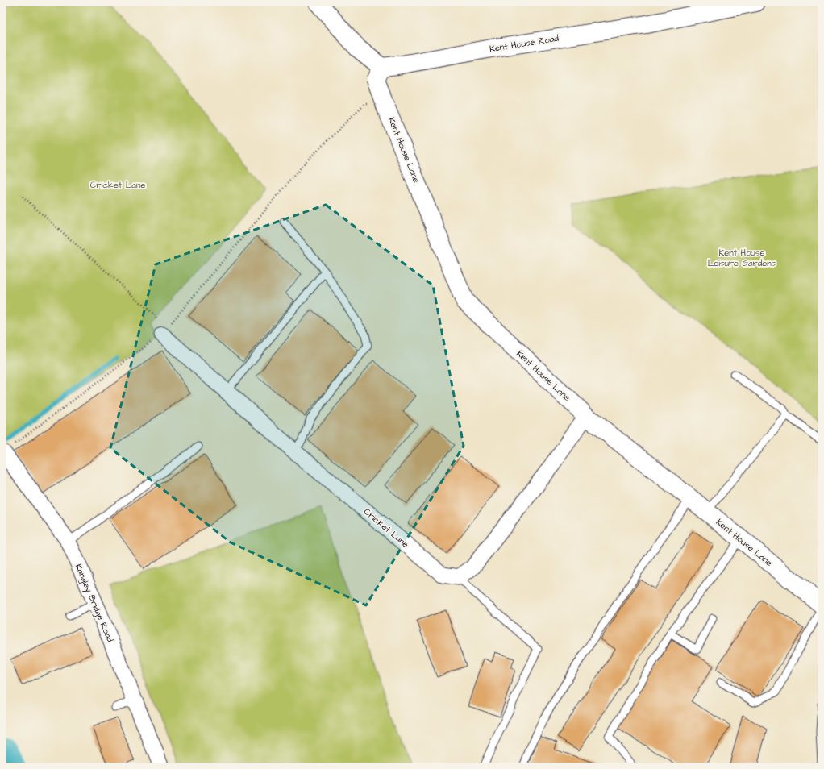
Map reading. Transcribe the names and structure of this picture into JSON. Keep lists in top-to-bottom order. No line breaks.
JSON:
{"streets":{"street":["Kent House Road","Kent House Lane","Cricket Lane","Kangley Bridge Road"]},"crossings":[["Kent House Road","Kent House Lane"]],"parks":["Cricket Lane","Kent House Leisure Gardens"]}
